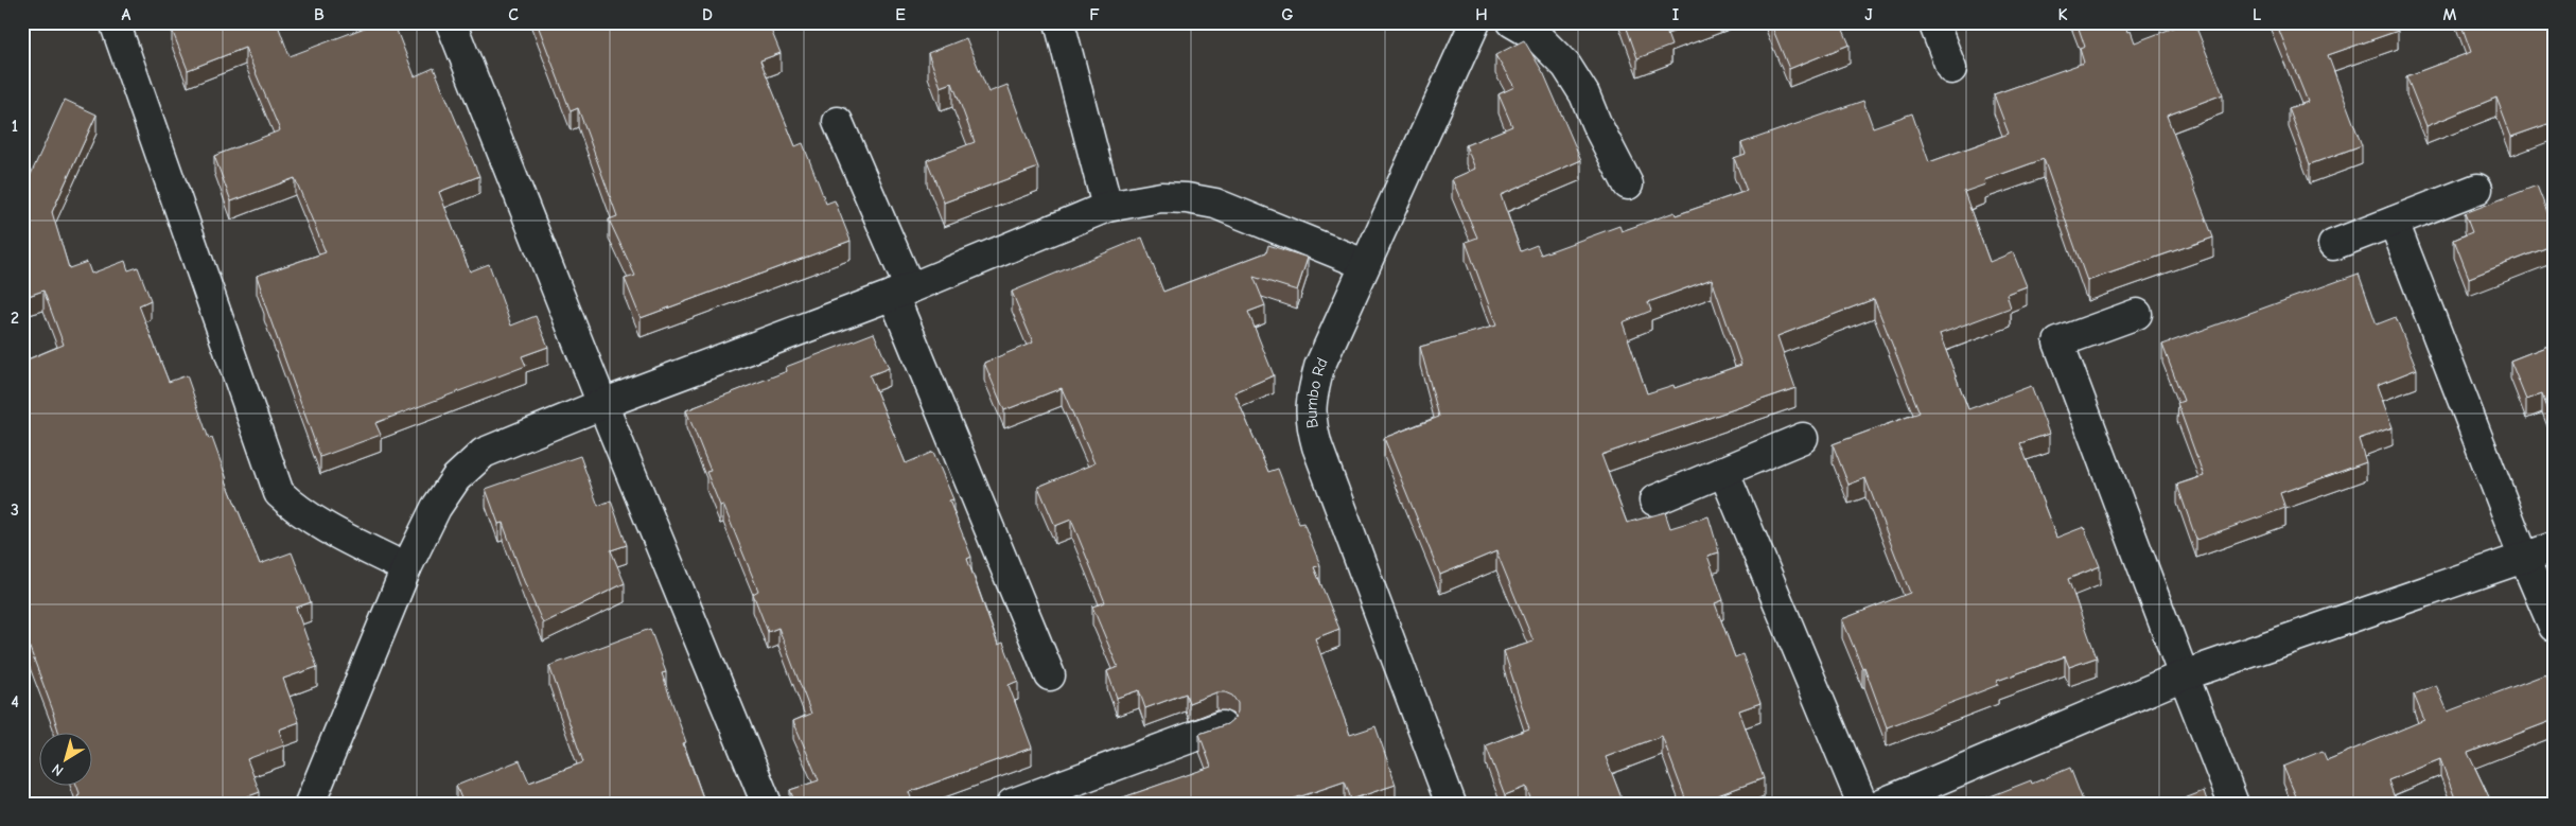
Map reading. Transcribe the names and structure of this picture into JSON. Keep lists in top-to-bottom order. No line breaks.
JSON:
{"streets":{"street":["Bumbo Rd"]},"north":"bottom left","grid":{"columns":["A","B","C","D","E","F","G","H","I","J","K","L","M"],"rows":["1","2","3","4"]}}
